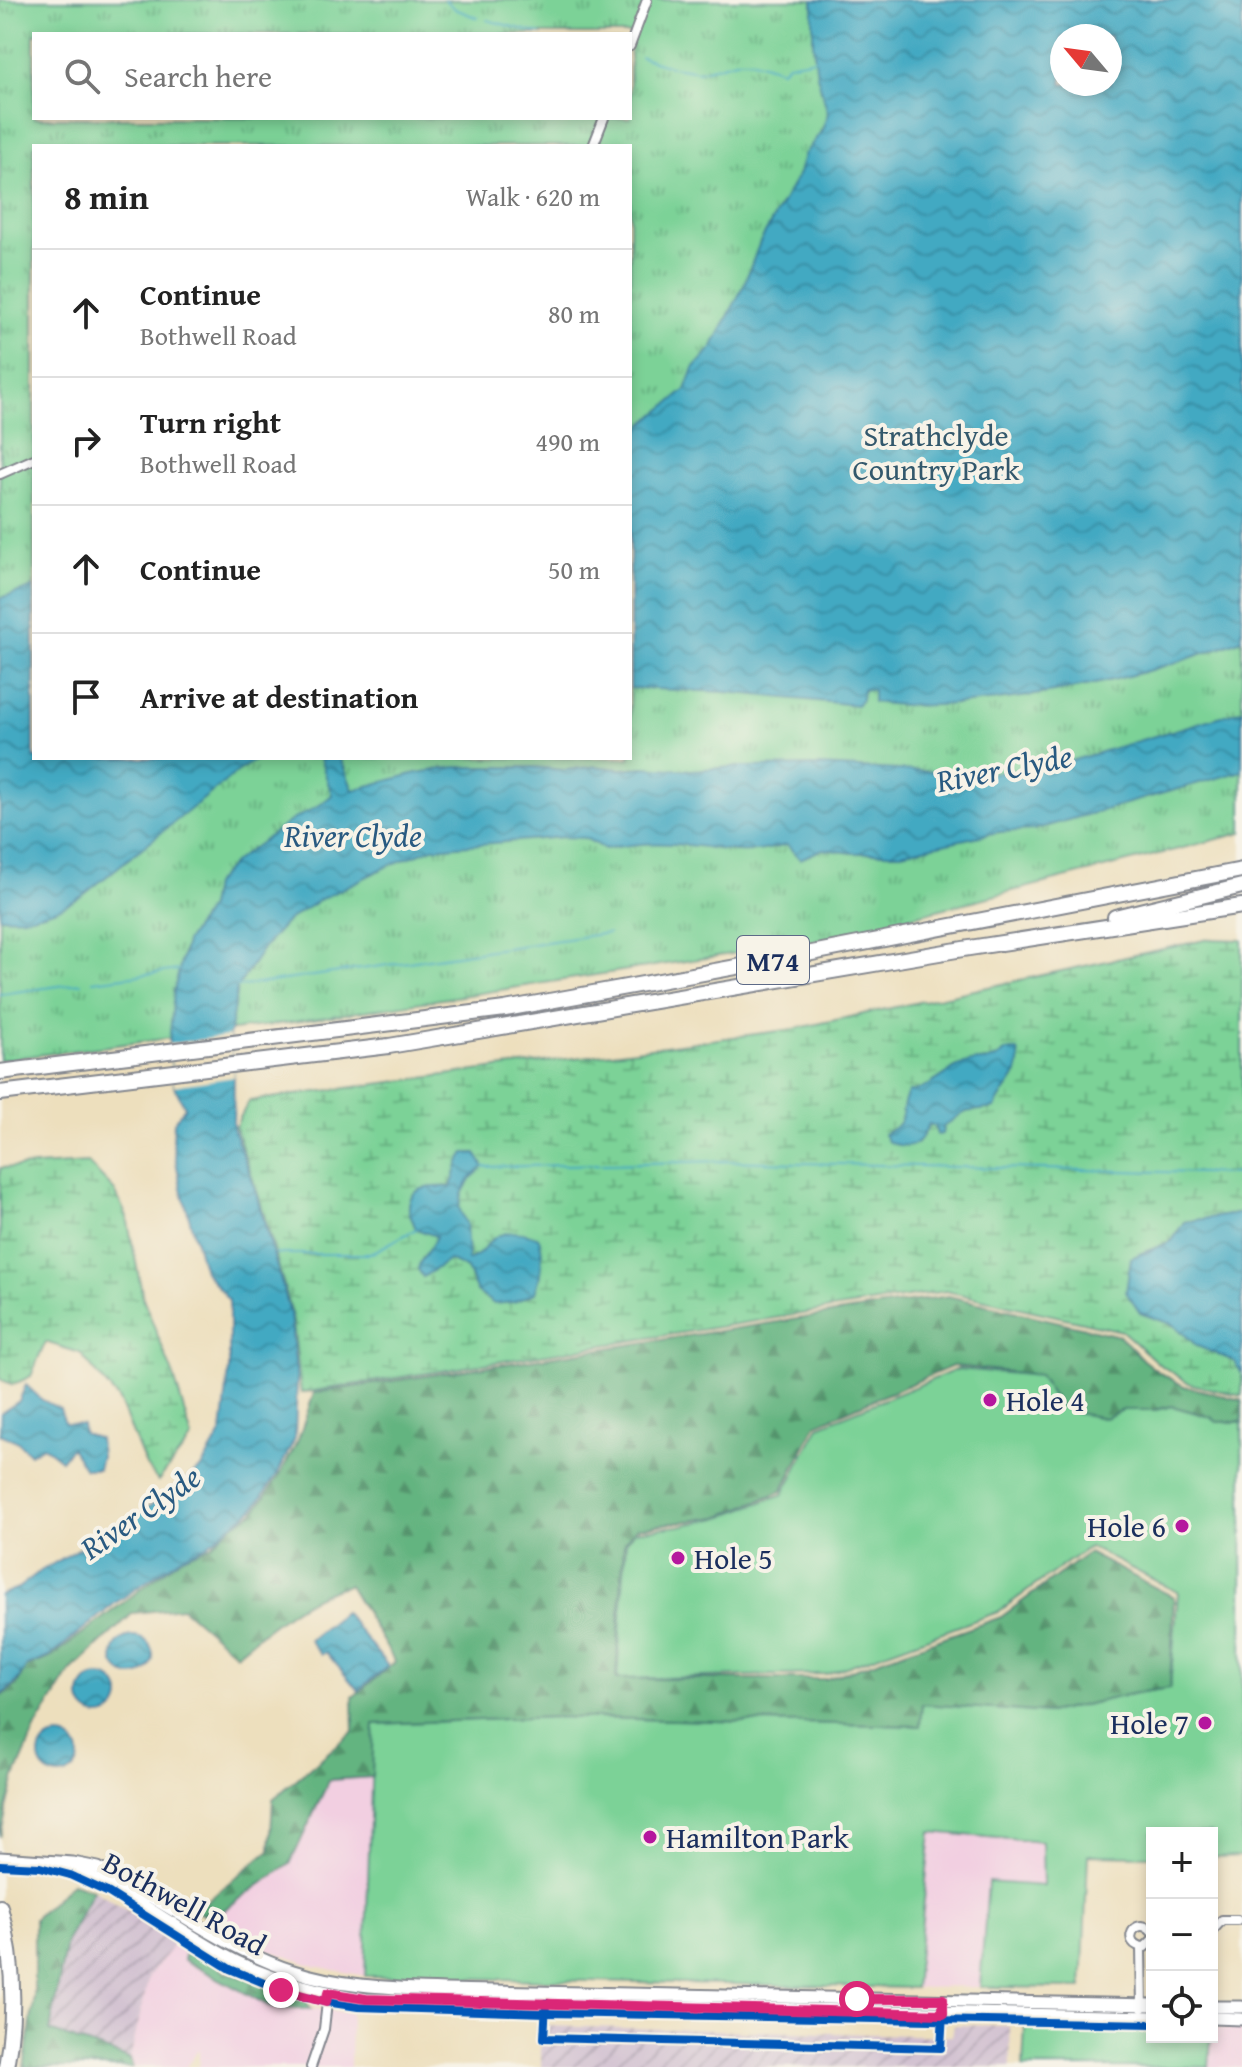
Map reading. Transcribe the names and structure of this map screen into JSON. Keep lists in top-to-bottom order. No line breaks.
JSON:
{"streets":{"highway":["M74"],"main road":["Bothwell Road"]},"water":["River Clyde"],"parks":["Strathclyde Country Park"],"places":["Hole 4","Hole 6","Hole 5","Hole 7","Hamilton Park"],"north":"top left","page":{"search":"Search here","heading":["8 min","Walk · 620 m"],"list":[["Continue","Bothwell Road","80 m"],["Turn right","Bothwell Road","490 m"],["Continue","50 m"],"Arrive at destination"],"map_buttons":["+","−"]}}
